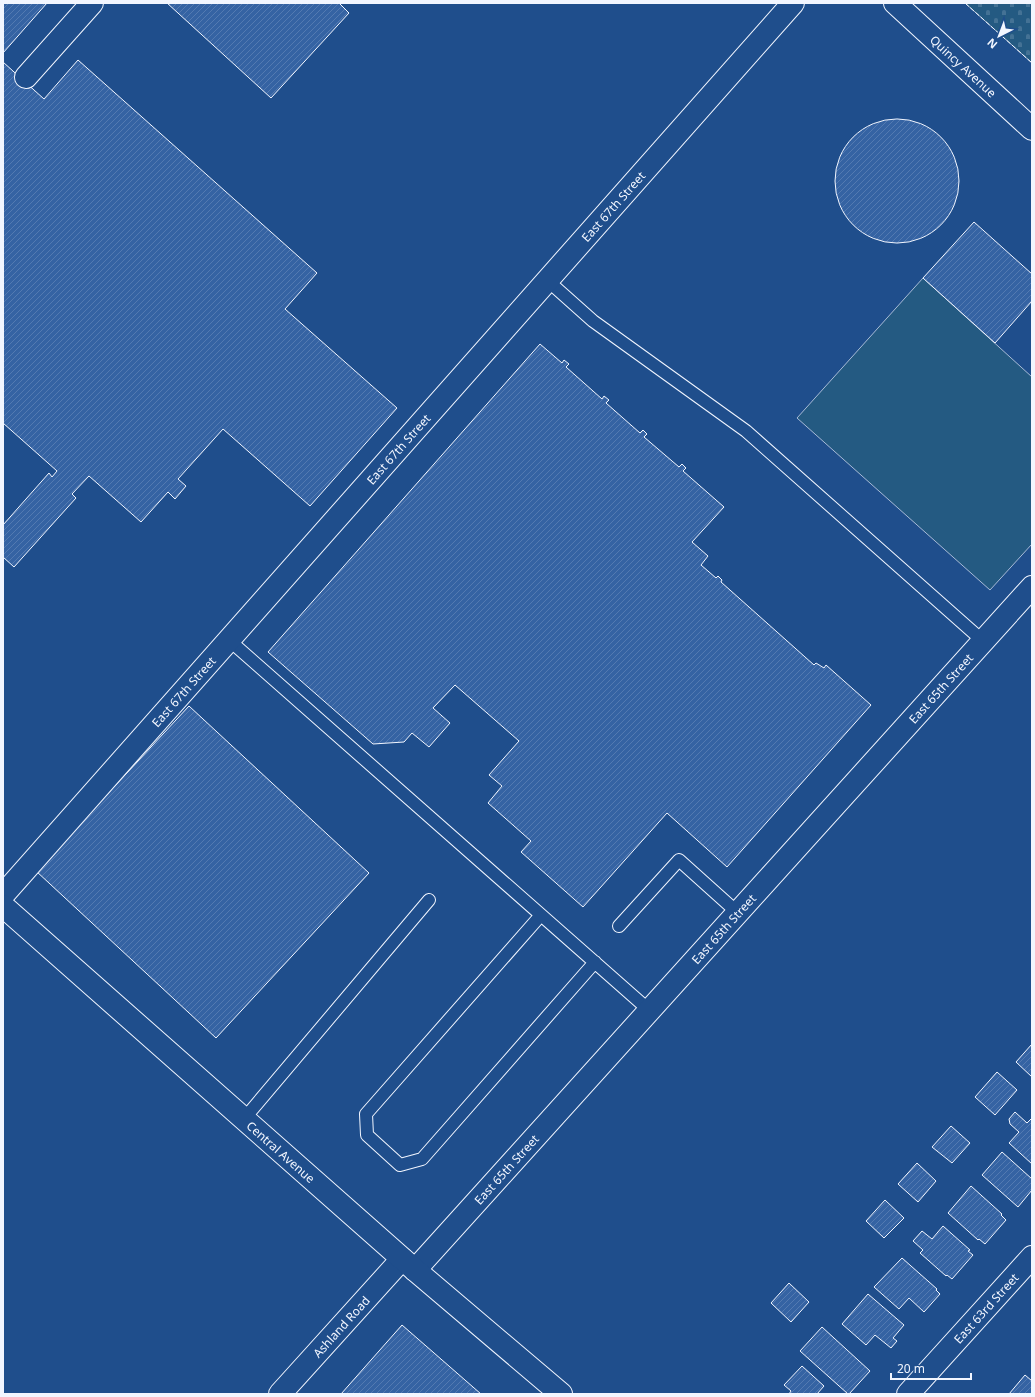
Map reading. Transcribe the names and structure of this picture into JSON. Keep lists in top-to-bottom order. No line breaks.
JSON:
{"streets":{"street":["Quincy Avenue","East 67th Street","East 65th Street","Central Avenue","East 63rd Street","Ashland Road"]},"crossings":[["East 65th Street","Central Avenue"],["East 65th Street","Ashland Road"],["Central Avenue","Ashland Road"]],"scale_bar":"20 m","north":"bottom left"}
